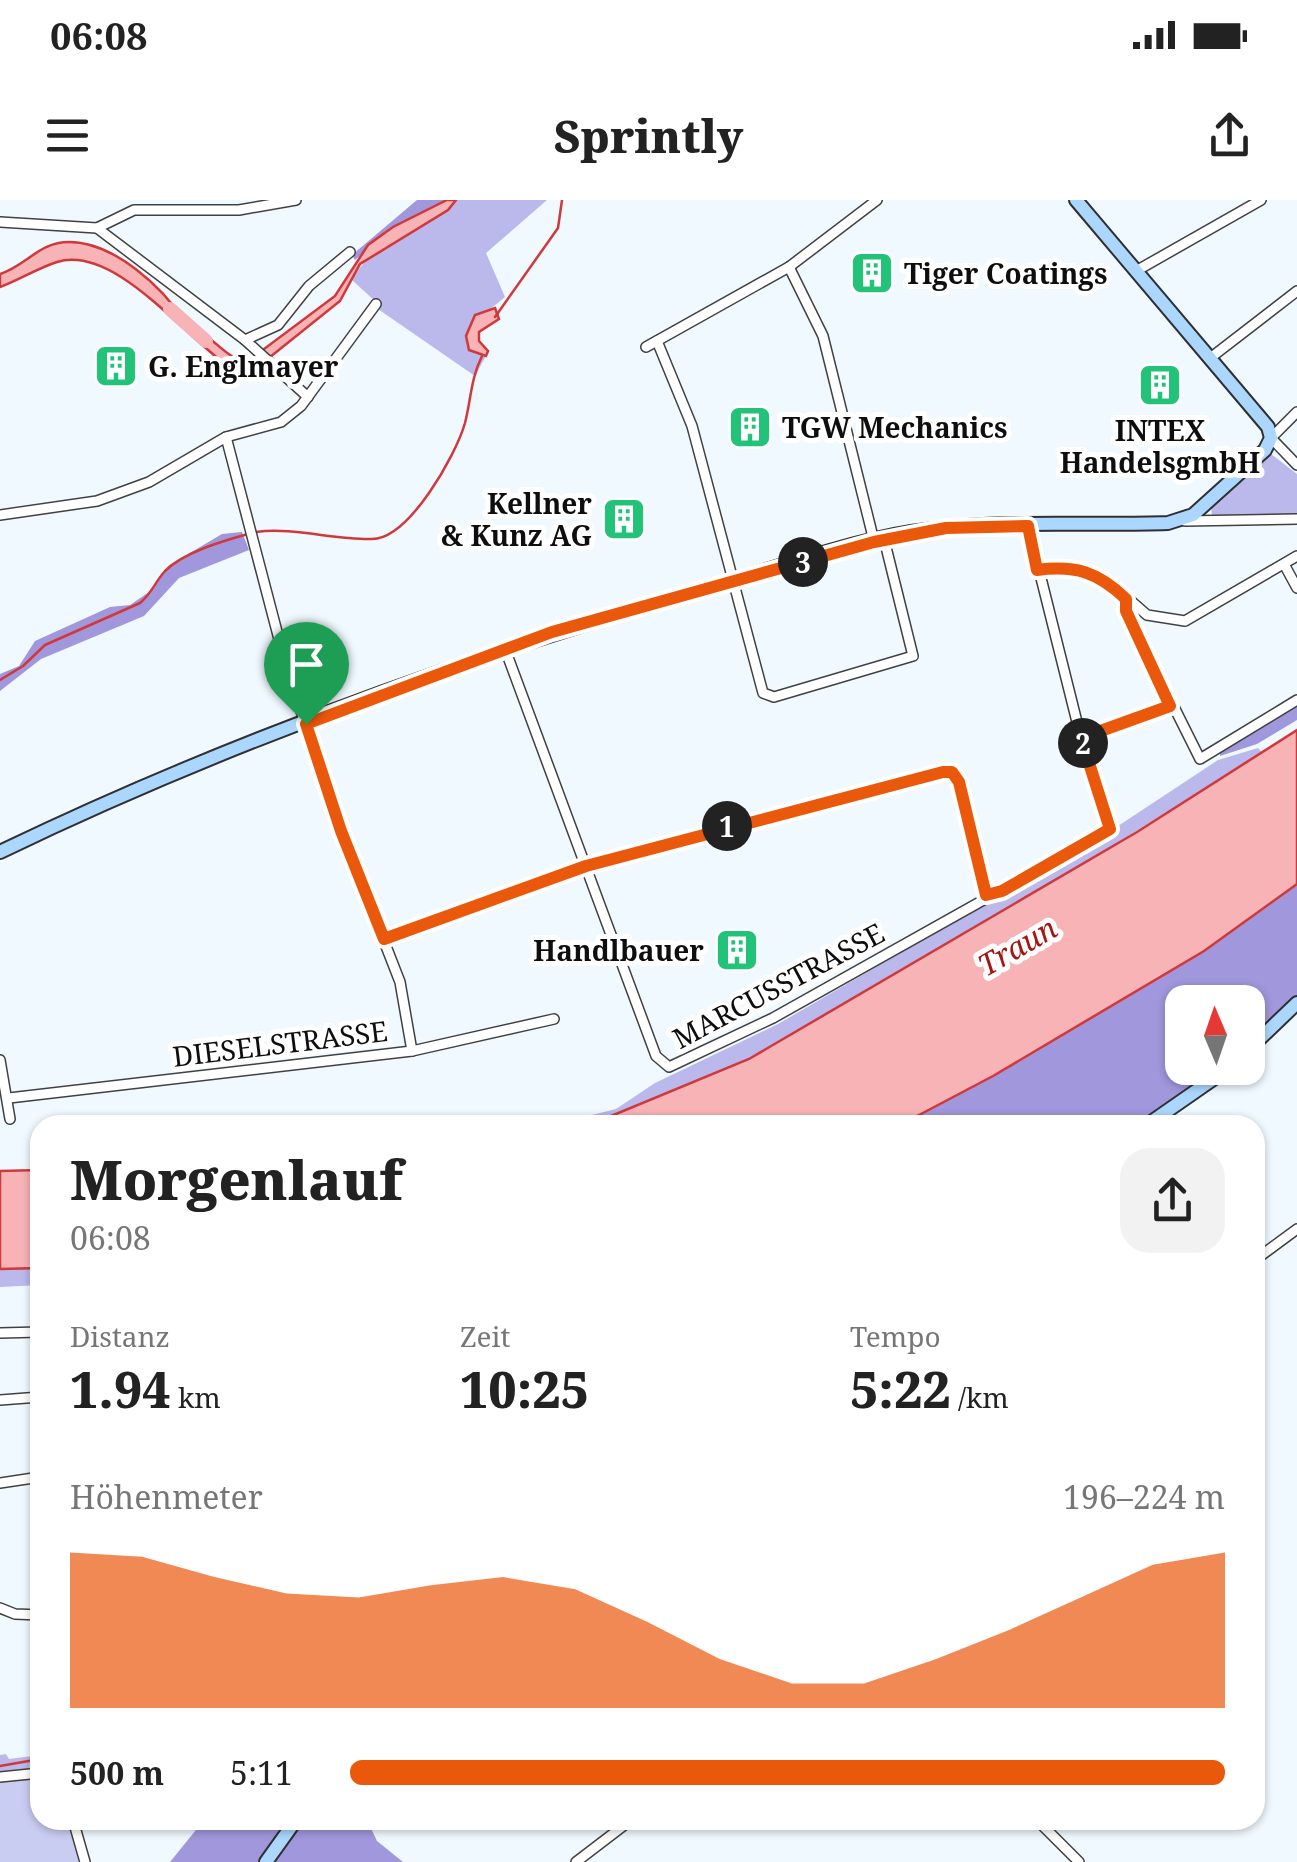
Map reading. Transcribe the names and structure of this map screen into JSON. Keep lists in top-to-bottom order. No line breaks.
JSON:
{"streets":{"street":["MARCUSSTRASSE","DIESELSTRASSE"]},"water":["Traun"],"places":{"building":["Tiger Coatings","G. Englmayer","INTEX HandelsgmbH","TGW Mechanics","Kellner & Kunz AG","Handlbauer"]},"north":"top","page":{"status":"06:08","header":"Sprintly","pins":["3","2","1"],"heading":["Morgenlauf","06:08"],"stats":[["Distanz","1.94 km"],["Zeit","10:25"],["Tempo","5:22 /km"]],"chart":["Höhenmeter","196–224 m"],"list":[{"name":"500 m","note":"5:11"}]}}
